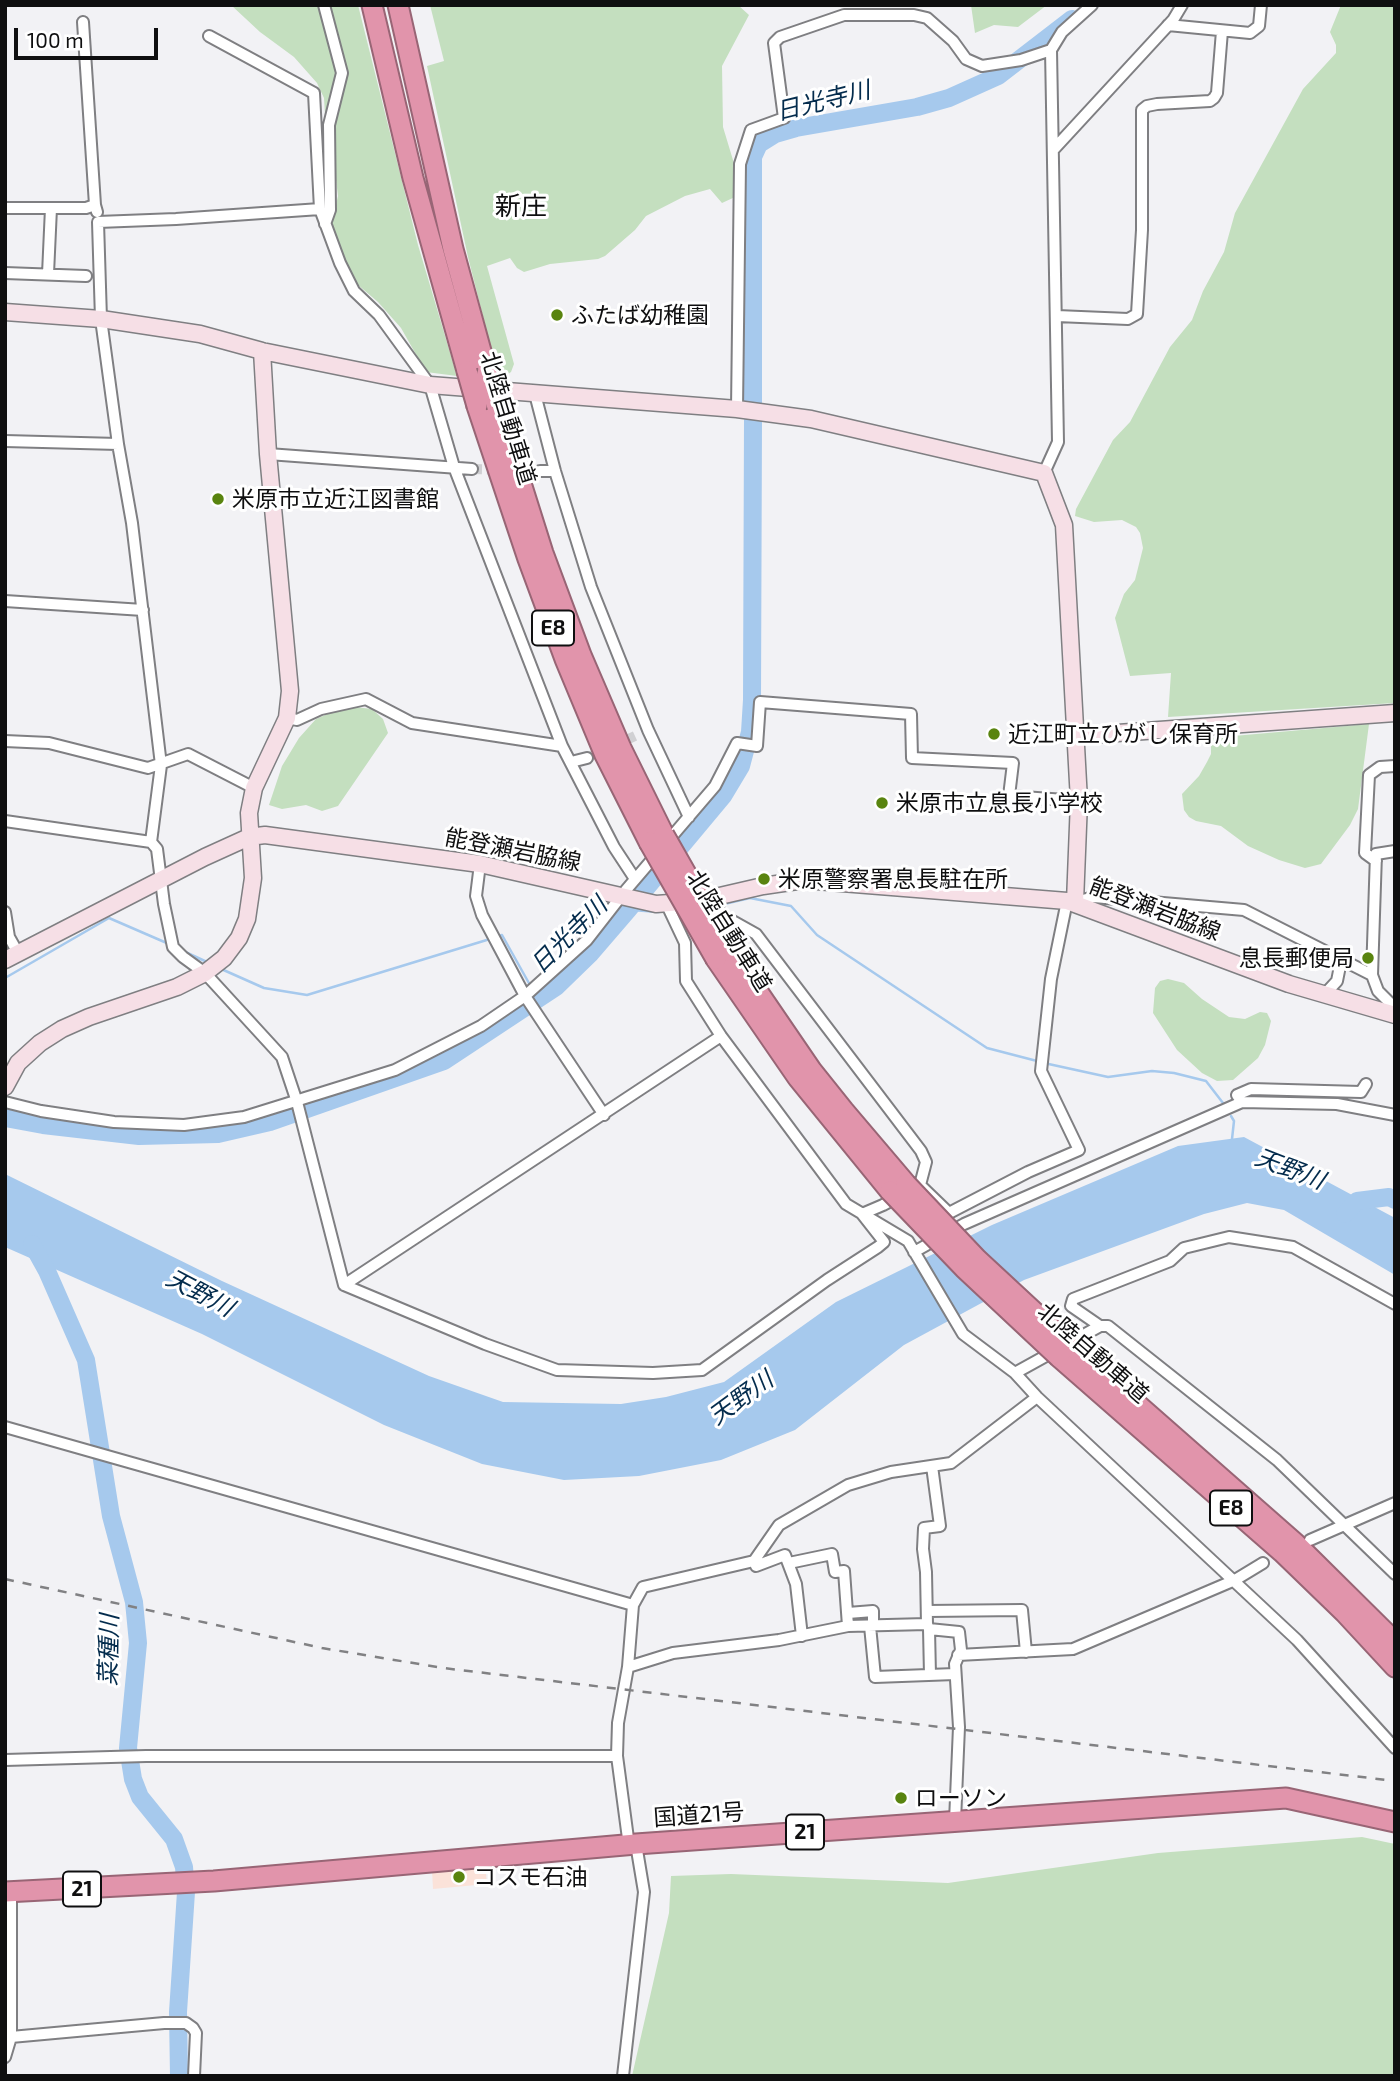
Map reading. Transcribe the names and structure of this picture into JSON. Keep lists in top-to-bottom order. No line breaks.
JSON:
{"streets":{"highway":["北陸自動車道","E8","国道21号","21"],"street":["能登瀬岩脇線"]},"districts":["新庄"],"water":["日光寺川","天野川","菜種川"],"places":["ふたば幼稚園","米原市立近江図書館","近江町立ひがし保育所","米原市立息長小学校","米原警察署息長駐在所","息長郵便局","ローソン","コスモ石油"],"scale_bar":"100 m"}
